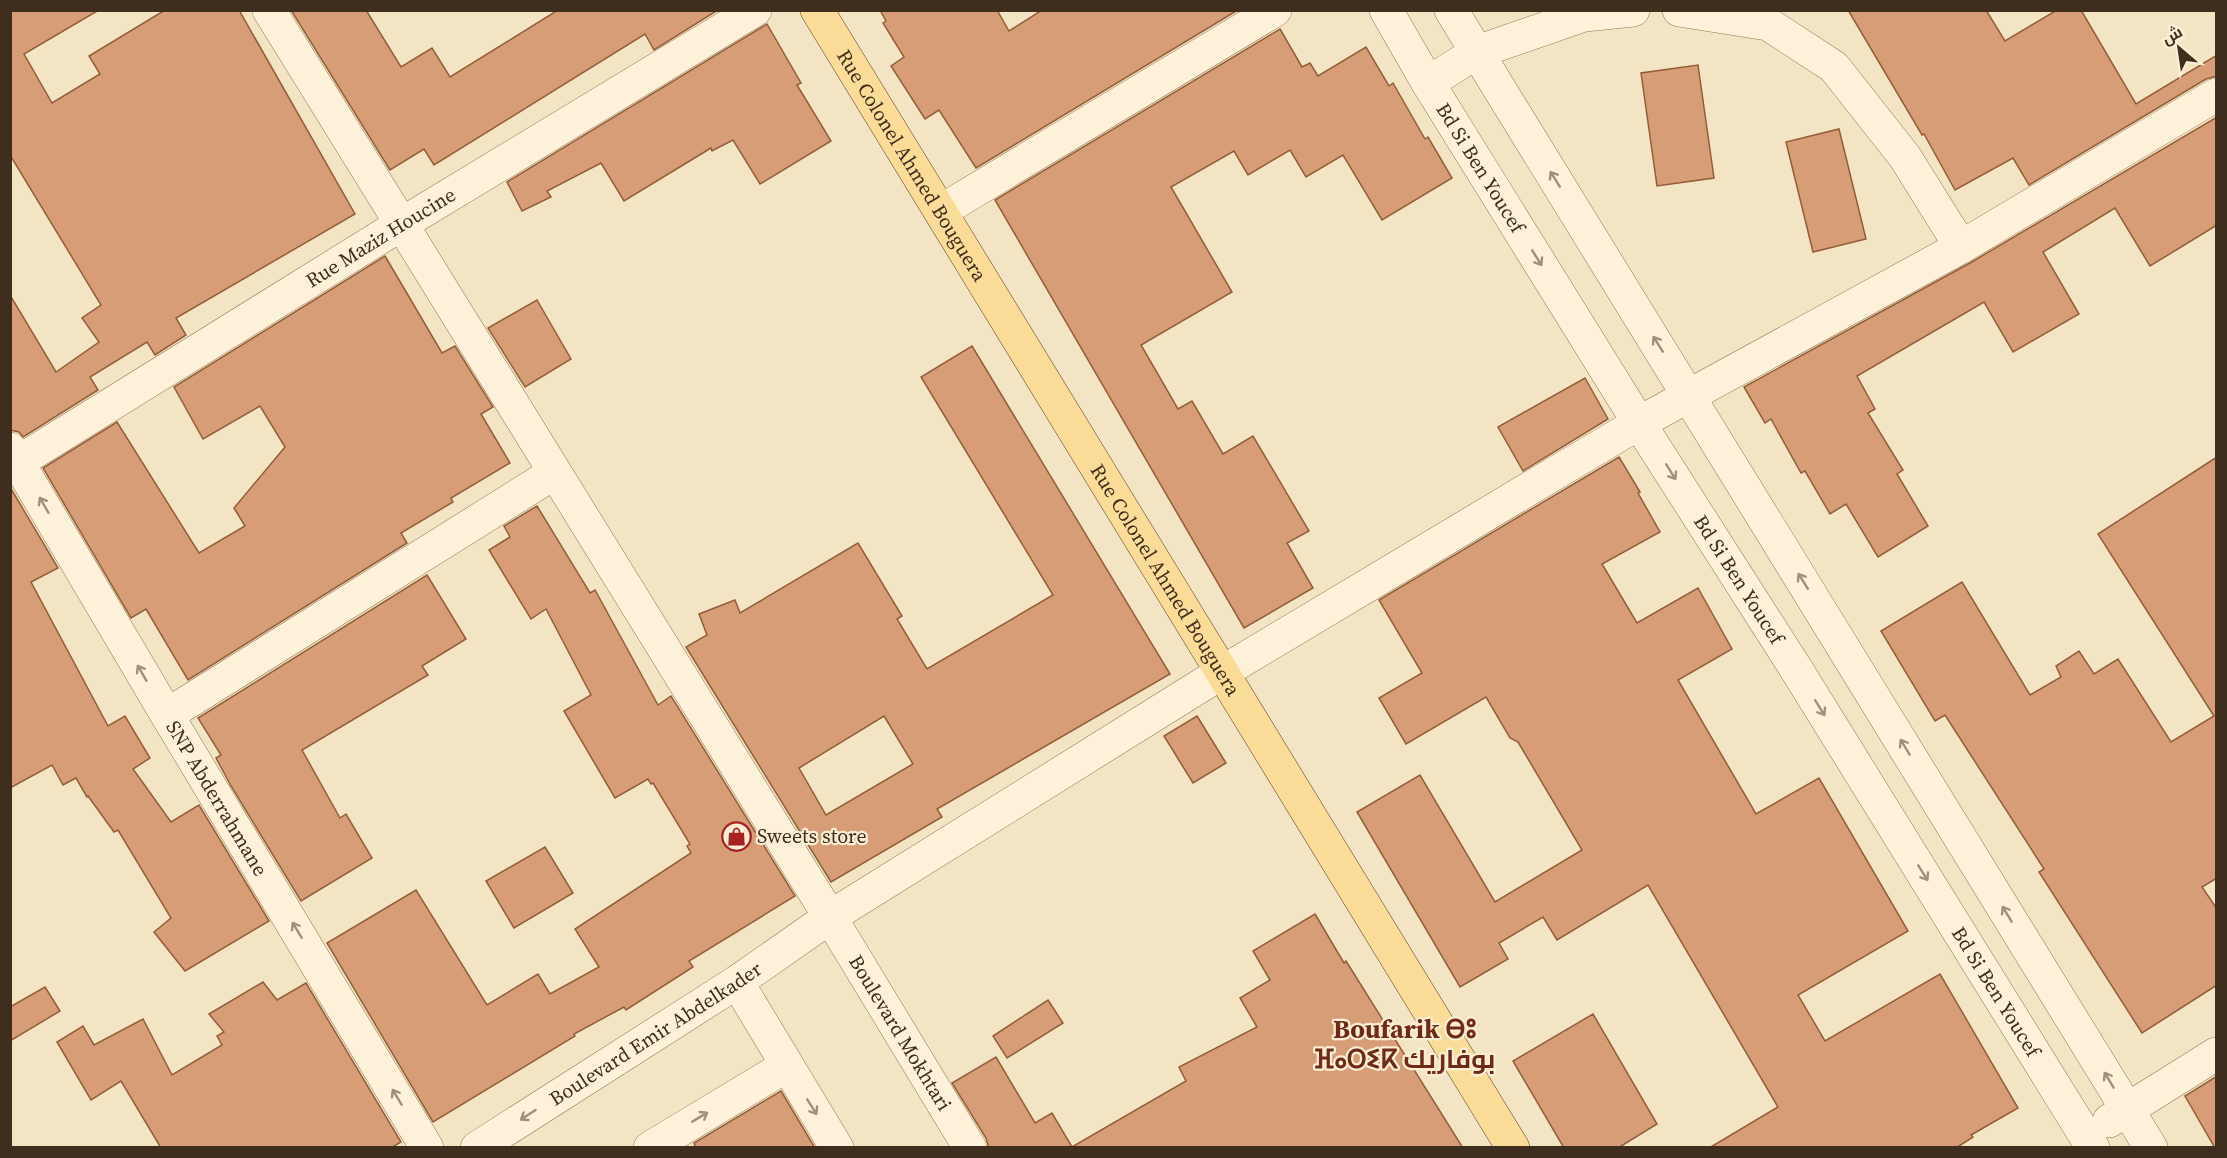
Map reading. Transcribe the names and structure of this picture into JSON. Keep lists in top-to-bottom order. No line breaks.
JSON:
{"streets":{"main road":["Rue Colonel Ahmed Bouguera"],"street":["Bd Si Ben Youcef","Rue Maziz Houcine","SNP Abderrahmane","Boulevard Mokhtari","Boulevard Emir Abdelkader"]},"crossings":[["Rue Colonel Ahmed Bouguera","Boulevard Emir Abdelkader"],["Bd Si Ben Youcef","Boulevard Emir Abdelkader"],["Rue Maziz Houcine","SNP Abderrahmane"],["Rue Maziz Houcine","Boulevard Mokhtari"],["Boulevard Mokhtari","Boulevard Emir Abdelkader"]],"one_way":["SNP Abderrahmane"],"districts":["Boufarik ⴱⵓ ⴼⴰⵔⵉⴽ بوفاريك"],"places":{"shop":["Sweets store"]},"north":"top left"}
